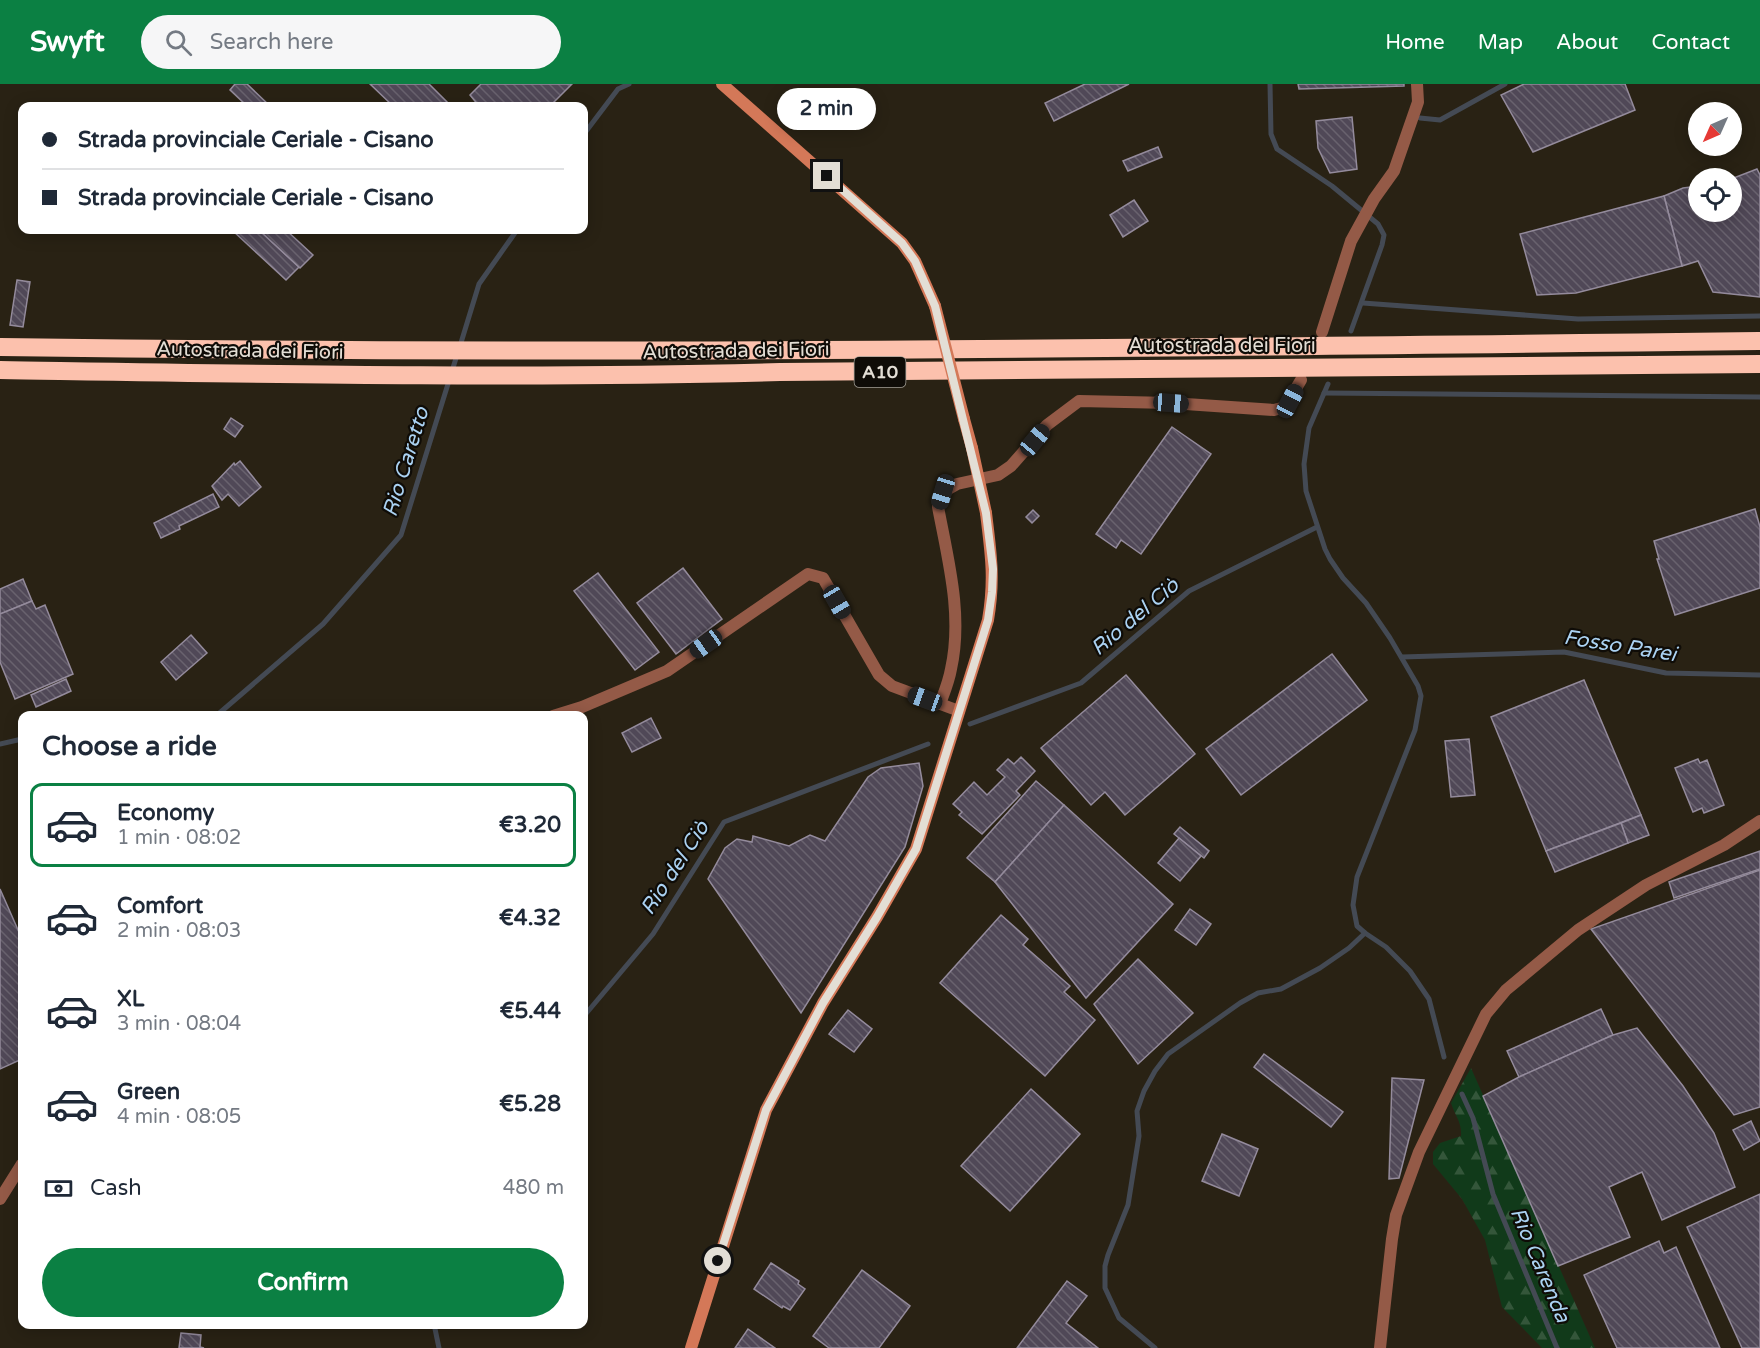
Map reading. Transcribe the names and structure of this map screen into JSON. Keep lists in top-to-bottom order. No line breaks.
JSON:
{"streets":{"highway":["Autostrada dei Fiori","A10"]},"water":["Rio Caretto","Rio del Ciò","Fosso Parei","Rio Carenda"],"north":"bottom left","page":{"header":"Swyft","search":"Search here","nav":["Home","Map","About","Contact"],"bubble":"2 min","banner":["Strada provinciale Ceriale - Cisano","Strada provinciale Ceriale - Cisano"],"heading":"Choose a ride","list":[{"name":"Economy","note":"1 min · 08:02","value":"€3.20"},{"name":"Comfort","note":"2 min · 08:03","value":"€4.32"},{"name":"XL","note":"3 min · 08:04","value":"€5.44"},{"name":"Green","note":"4 min · 08:05","value":"€5.28"}],"pay":["Cash","480 m"],"buttons":"Confirm"}}
